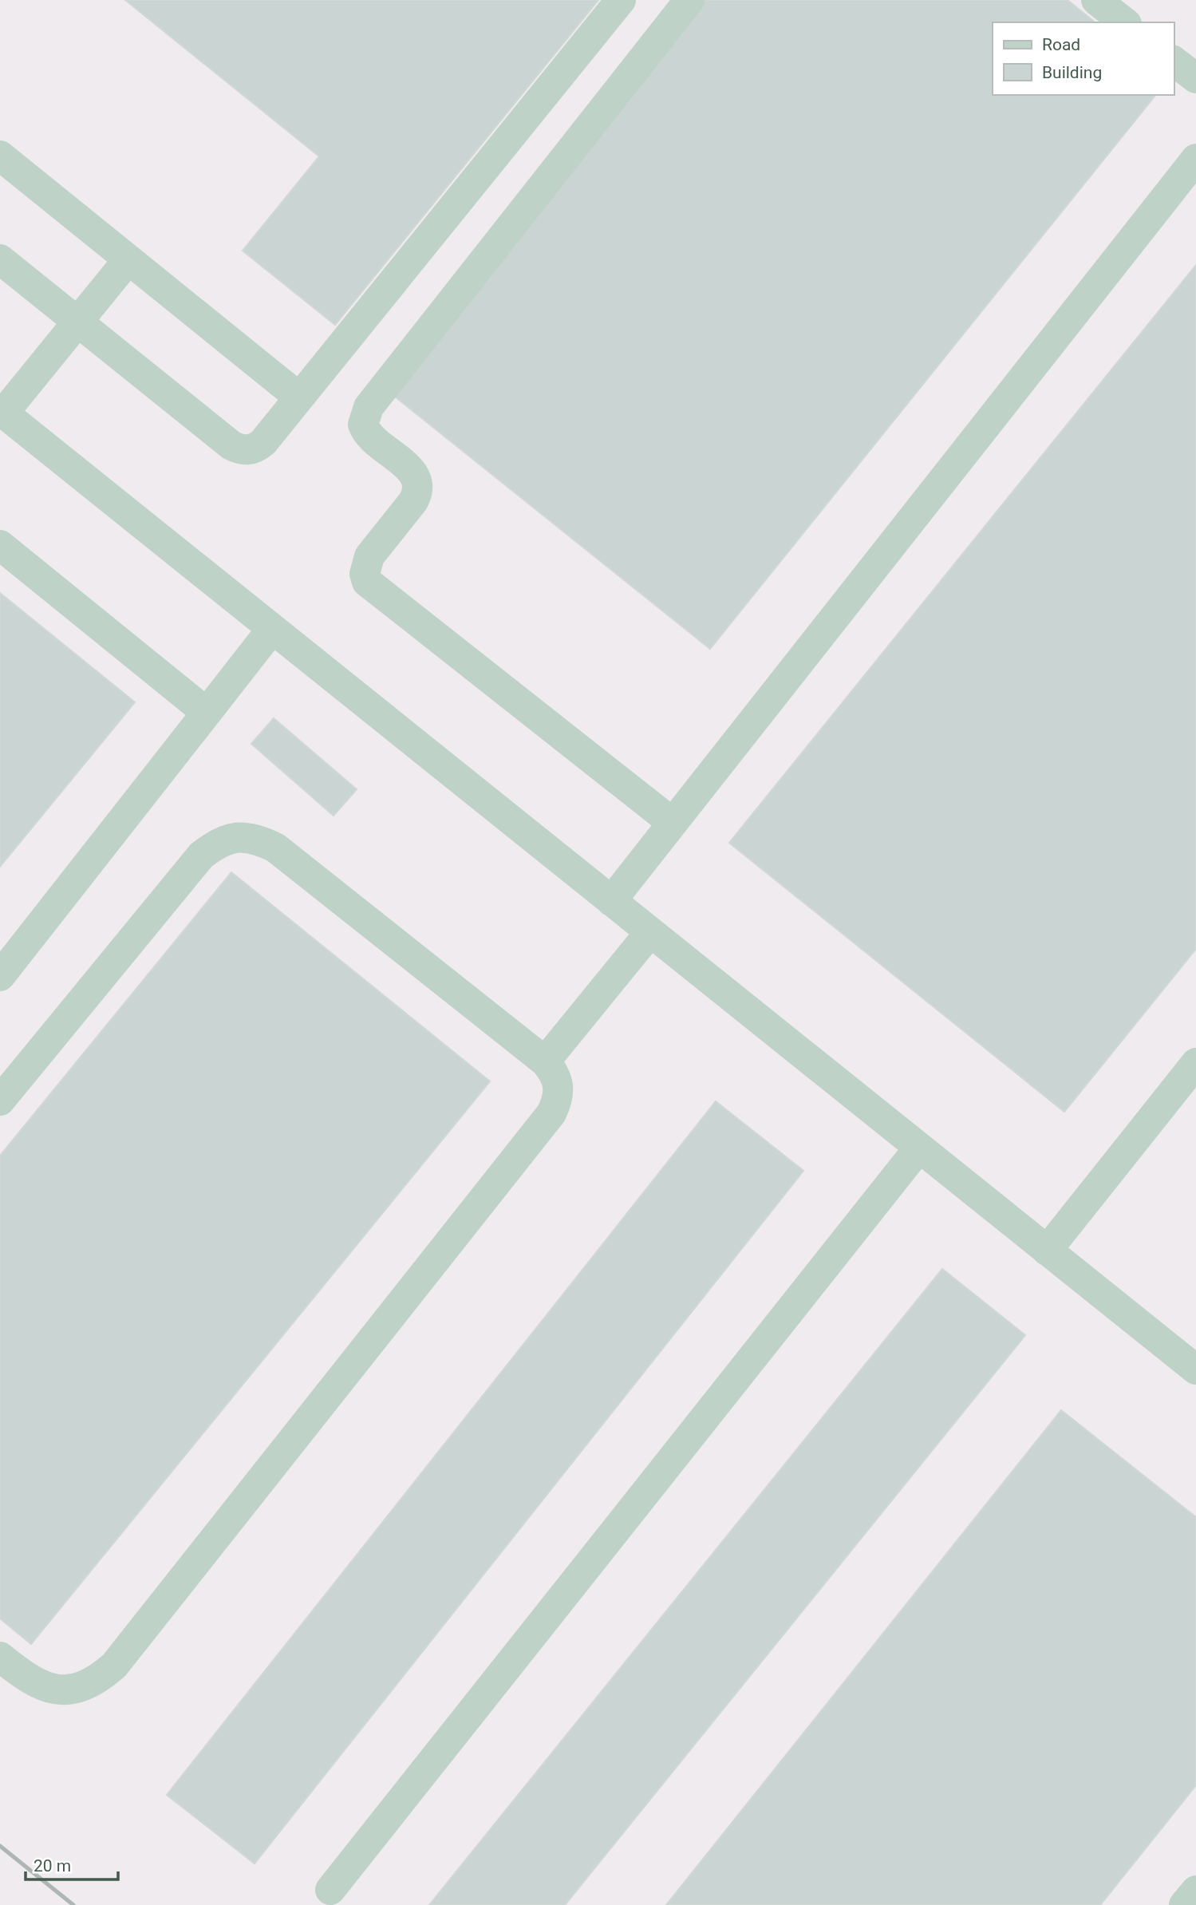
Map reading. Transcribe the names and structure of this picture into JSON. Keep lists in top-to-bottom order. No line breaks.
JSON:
{"legend":["Road","Building"],"scale_bar":"20 m"}
